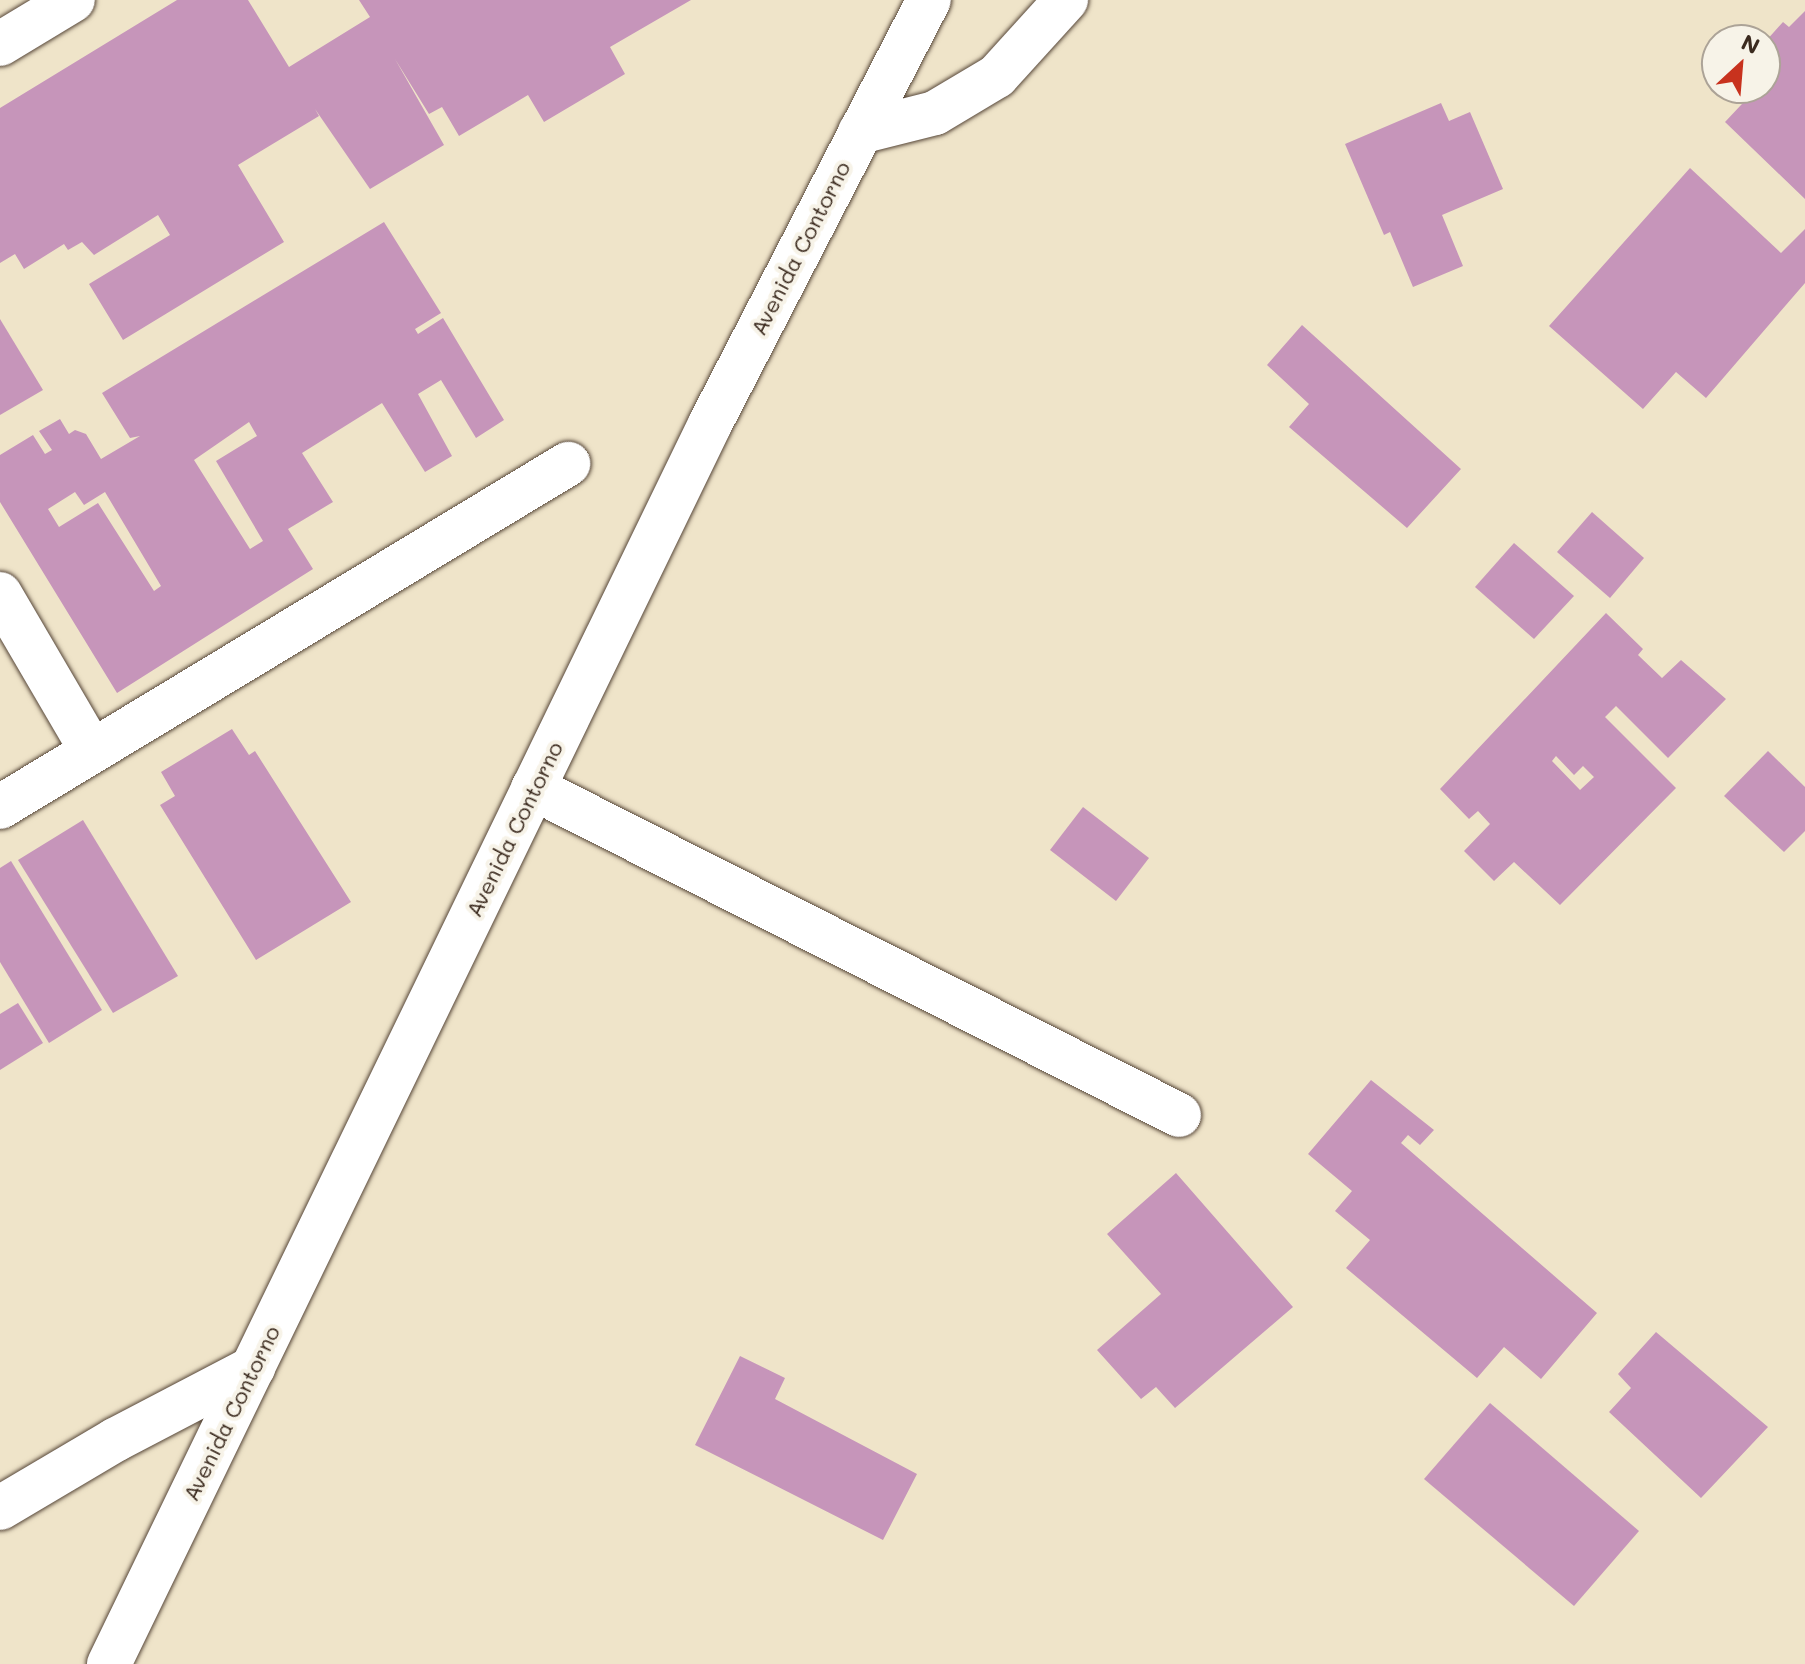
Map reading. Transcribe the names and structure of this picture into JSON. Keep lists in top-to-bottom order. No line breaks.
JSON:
{"streets":{"street":["Avenida Contorno"]},"north":"top right"}
